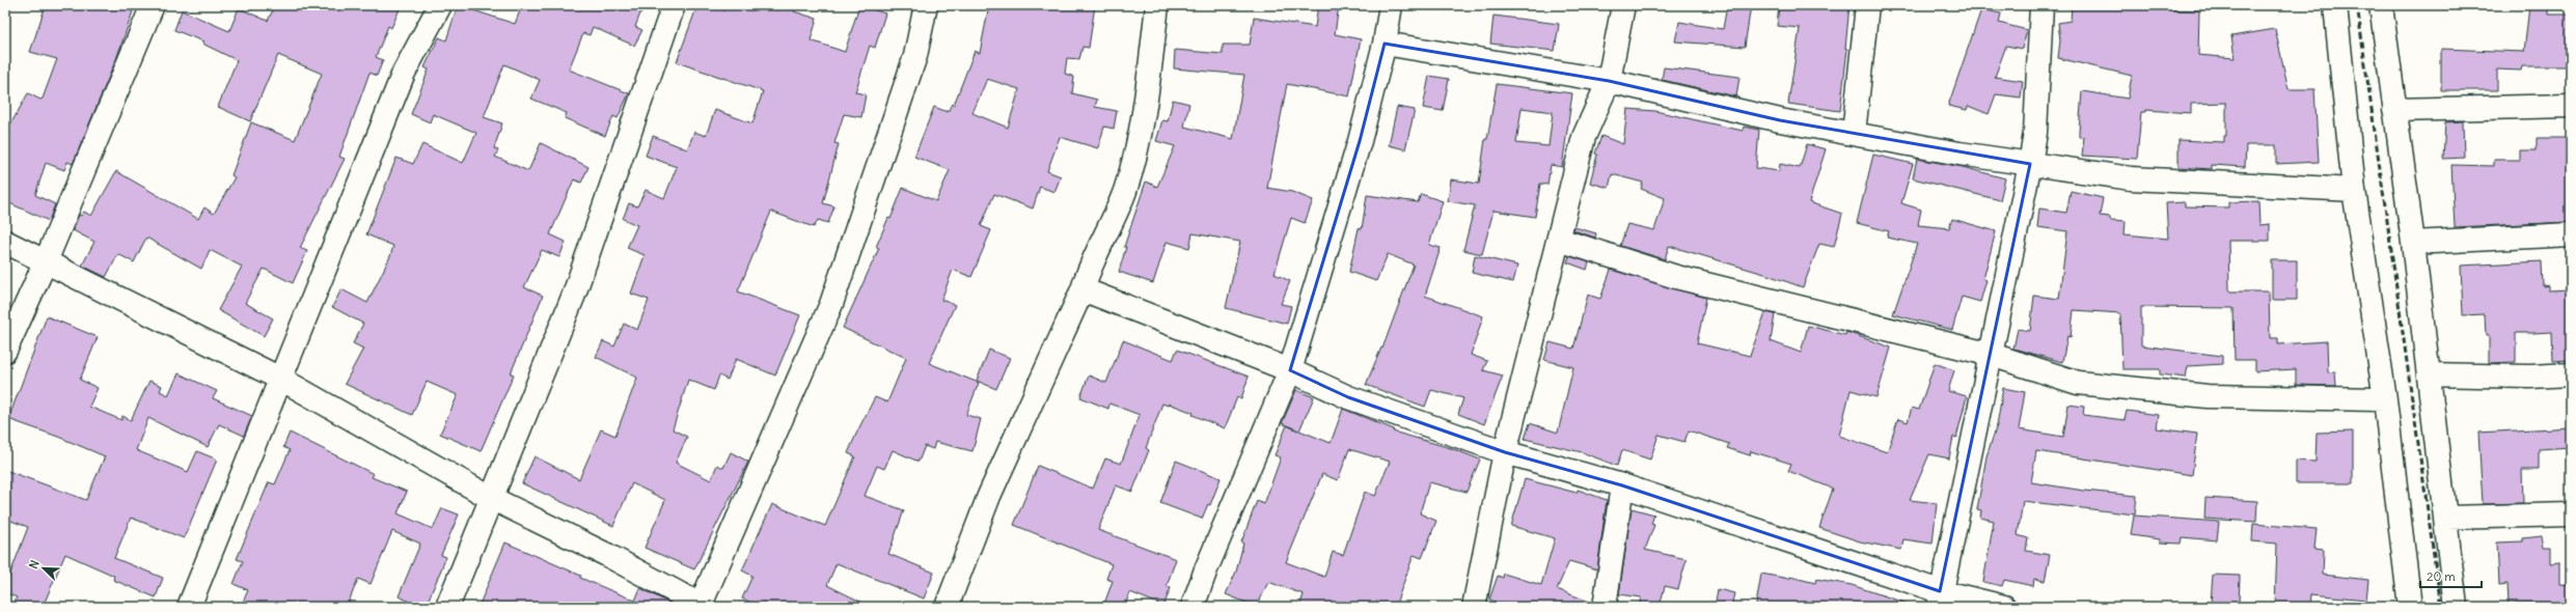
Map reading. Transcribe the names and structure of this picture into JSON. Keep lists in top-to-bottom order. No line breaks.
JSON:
{"scale_bar":"20 m","north":"top left"}
